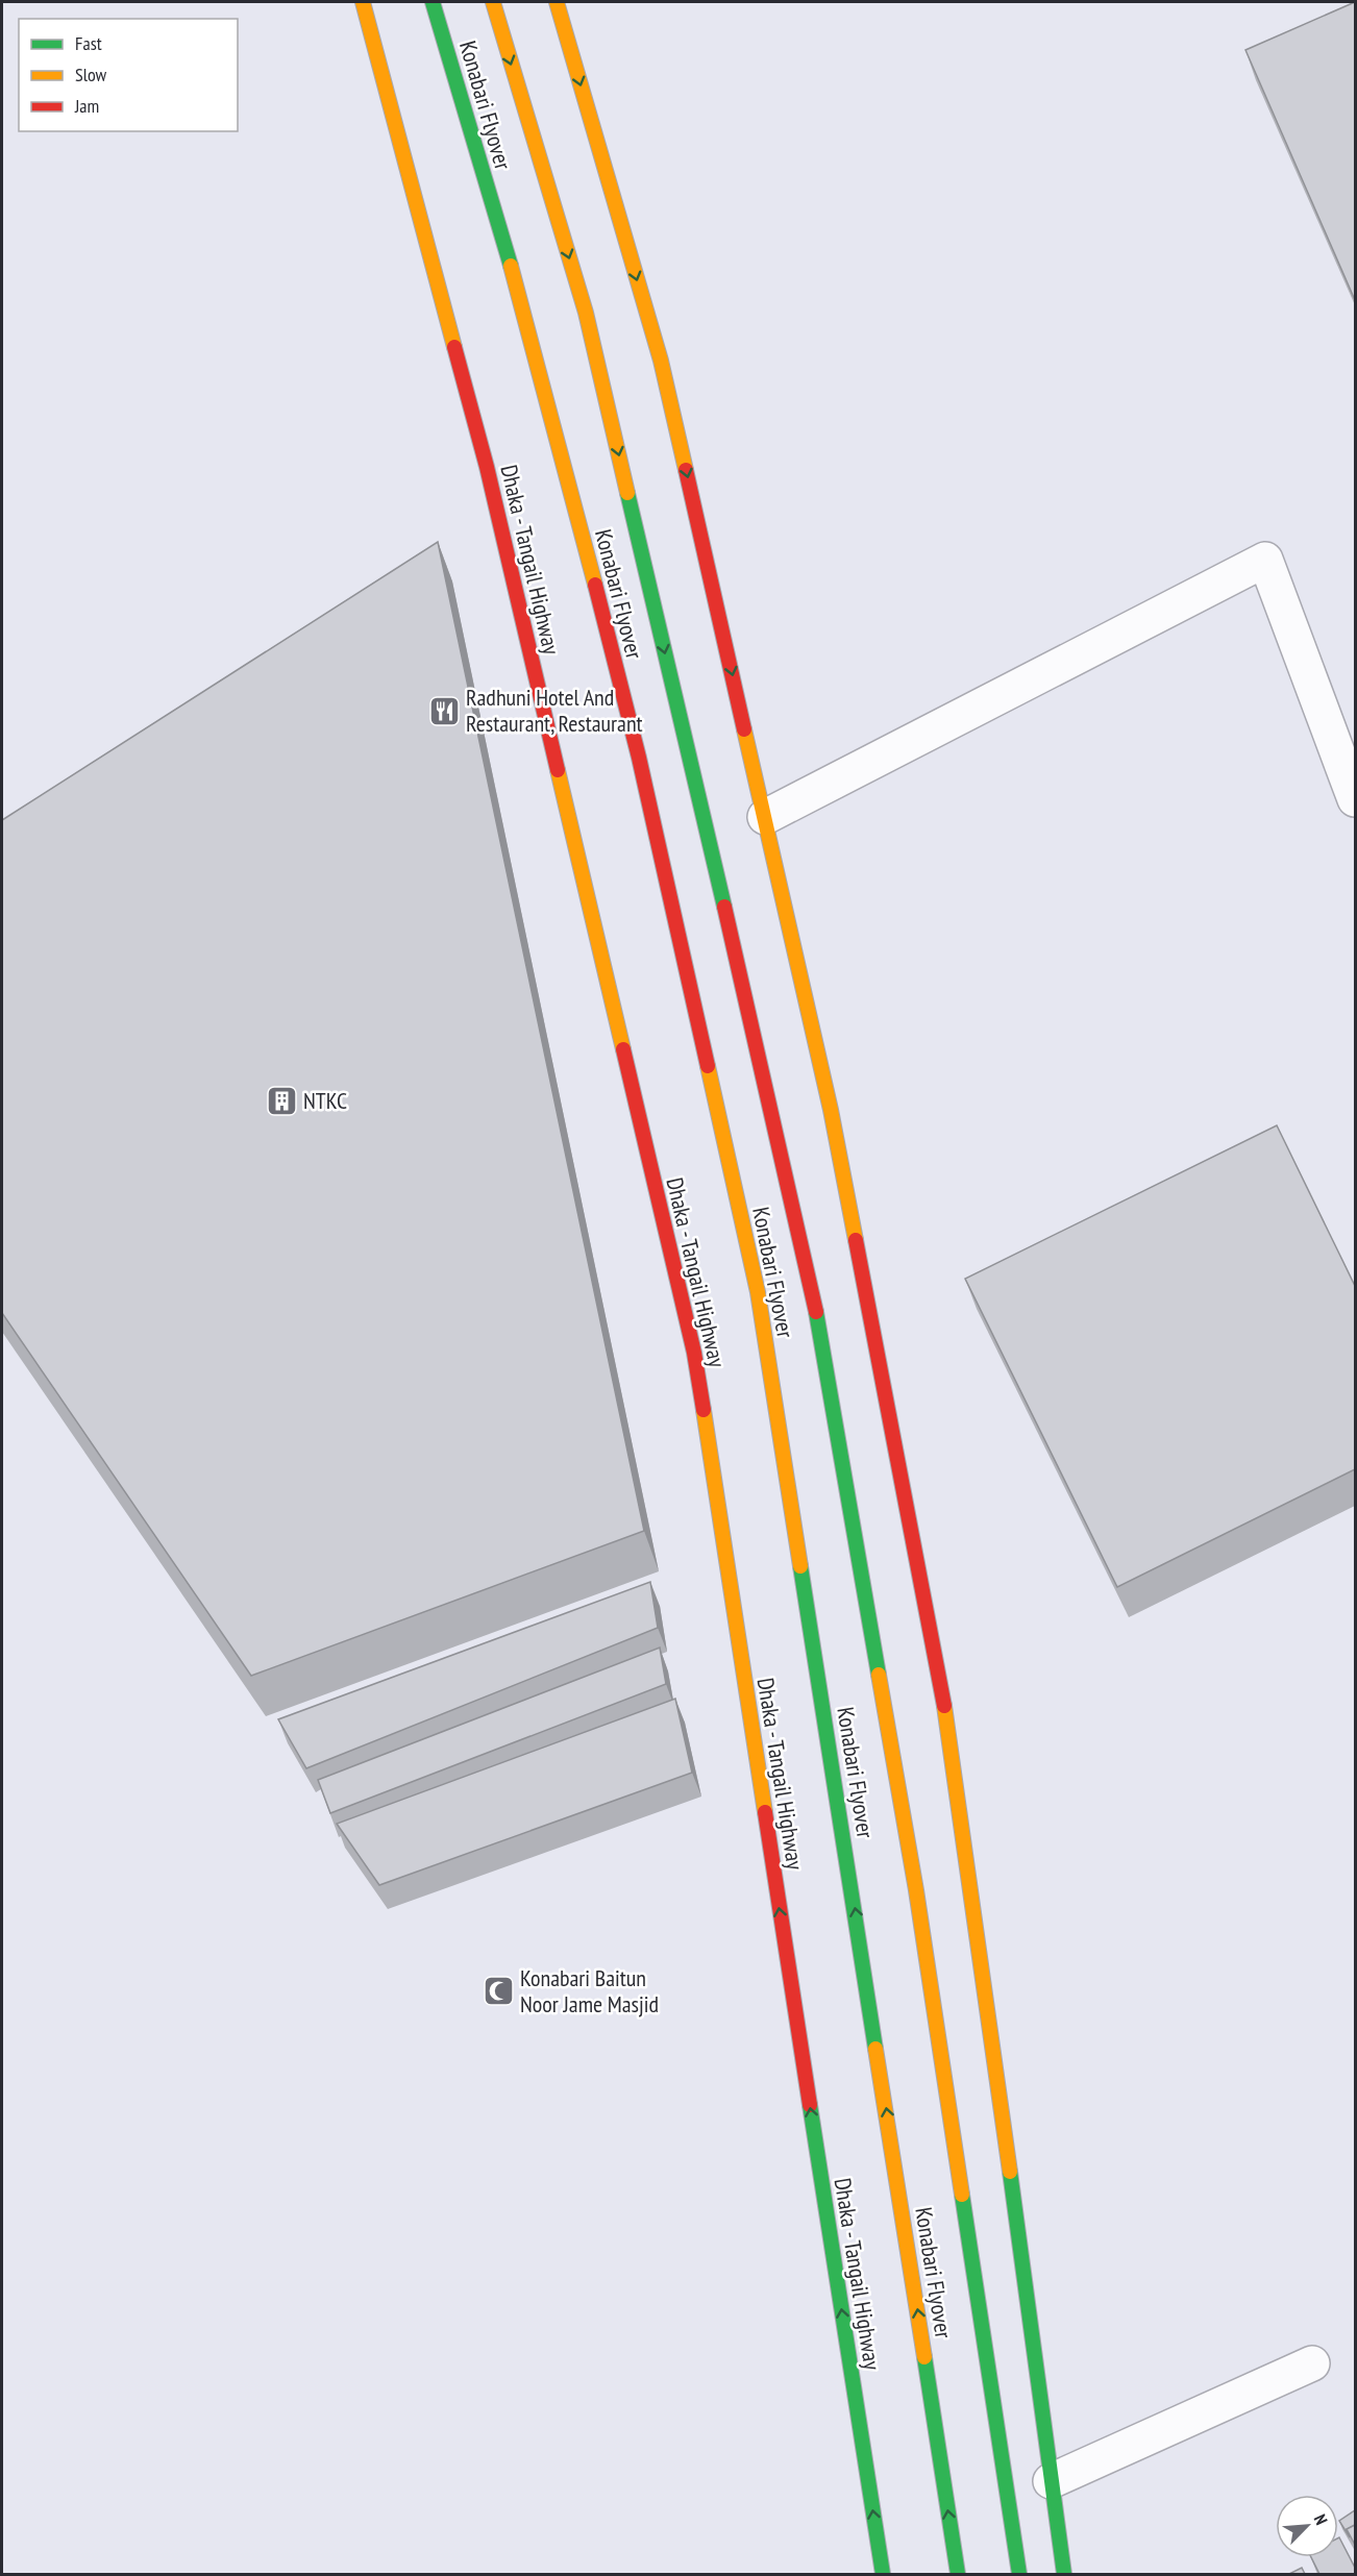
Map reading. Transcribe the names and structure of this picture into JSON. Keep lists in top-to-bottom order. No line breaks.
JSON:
{"streets":{"main road":["Konabari Flyover","Dhaka - Tangail Highway"]},"one_way":["Dhaka - Tangail Highway"],"places":{"restaurant":["Radhuni Hotel And Restaurant, Restaurant"],"building":["NTKC"],"mosque":["Konabari Baitun Noor Jame Masjid"]},"legend":["Fast","Slow","Jam"],"north":"top right"}
